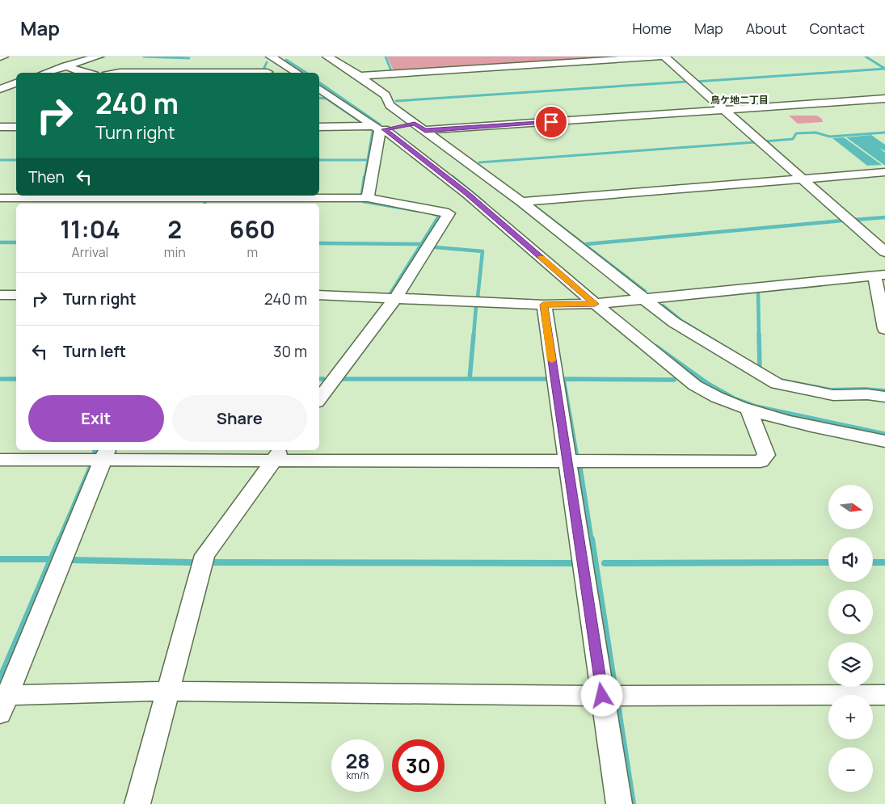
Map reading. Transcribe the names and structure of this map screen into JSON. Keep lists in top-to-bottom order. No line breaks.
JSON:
{"districts":["鳥ケ地二丁目"],"north":"right","page":{"header":"Map","nav":["Home","Map","About","Contact"],"turn":["240 m","Turn right"],"then":"Then","eta":["11:04","Arrival","2","min","660","m"],"list":[{"name":"Turn right","value":"240 m"},{"name":"Turn left","value":"30 m"}],"buttons":["Exit","Share"],"map_buttons":["+","−"],"speed":"28 km/h","limit":"30"}}
